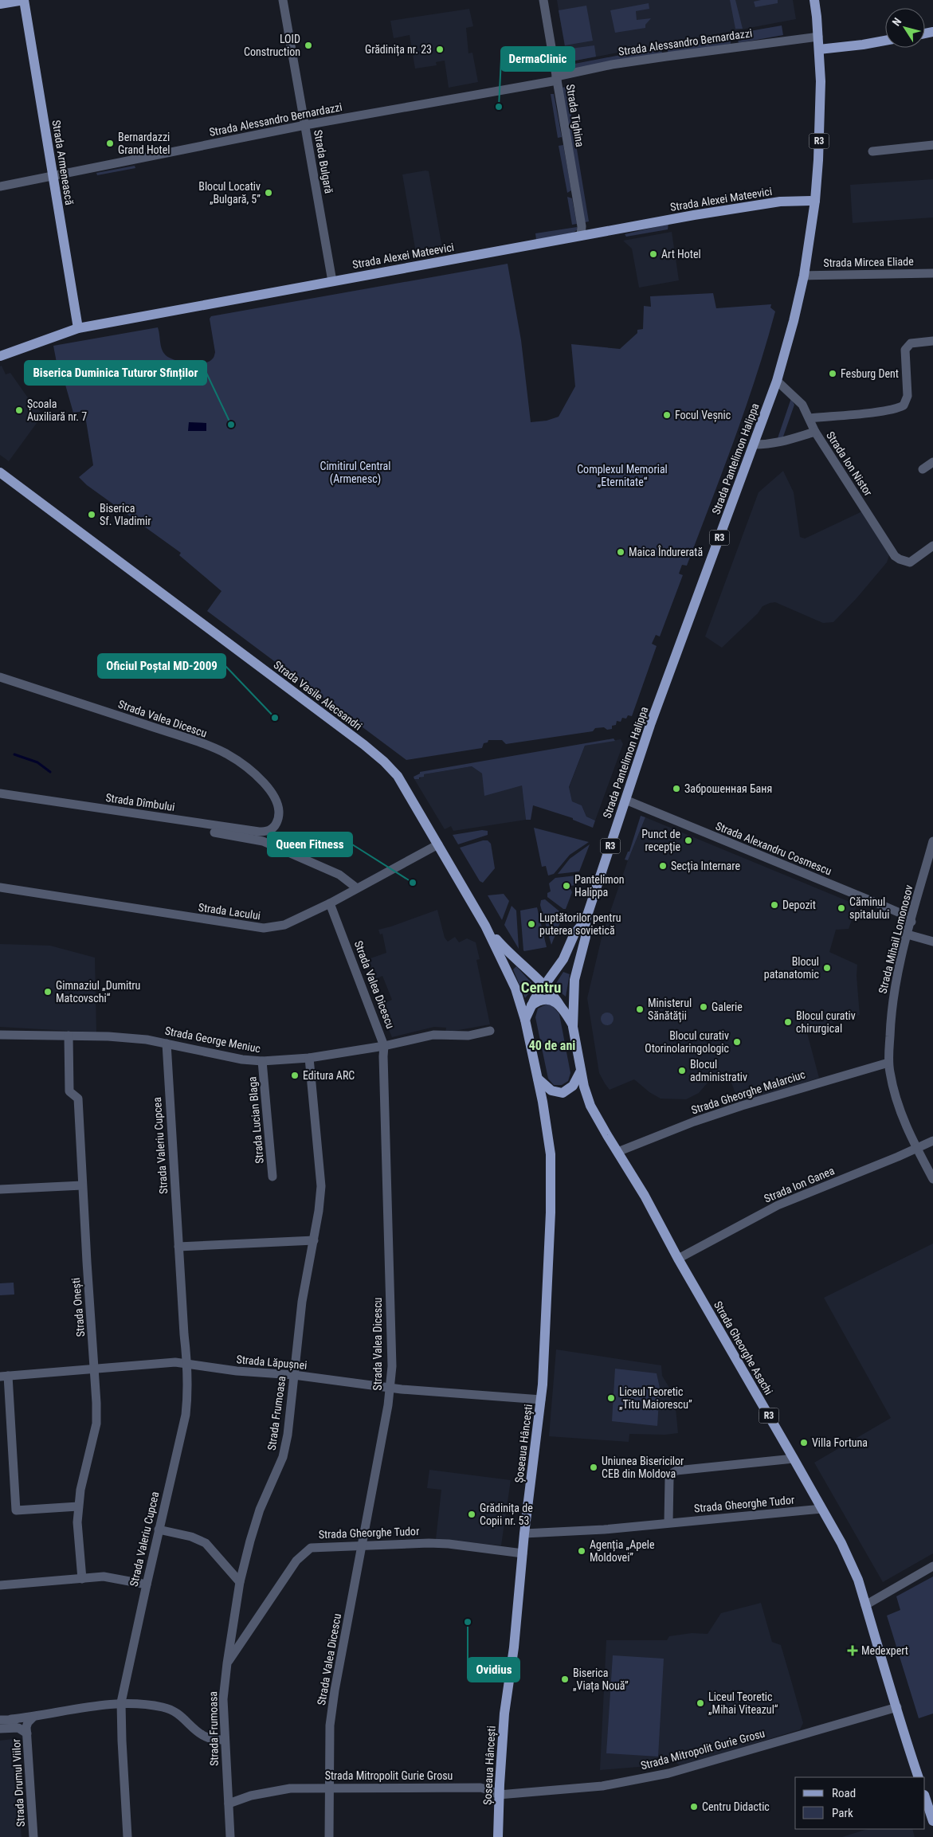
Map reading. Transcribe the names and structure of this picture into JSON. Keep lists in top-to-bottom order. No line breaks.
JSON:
{"streets":{"main road":["R3","Strada Armenească","Strada Alexei Mateevici","Strada Pantelimon Halippa","Strada Vasile Alecsandri","Strada Gheorghe Asachi","Șoseaua Hâncești"],"street":["Strada Alessandro Bernardazzi","Strada Tighina","Strada Bulgară","Strada Mircea Eliade","Strada Ion Nistor","Strada Valea Dicescu","Strada Dîmbului","Strada Alexandru Cosmescu","Strada Lacului","Strada Mihail Lomonosov","Strada George Meniuc","Strada Gheorghe Malarciuc","Strada Lucian Blaga","Strada Valeriu Cupcea","Strada Ion Ganea","Strada Onești","Strada Lăpușnei","Strada Frumoasa","Strada Gheorghe Tudor","Strada Mitropolit Gurie Grosu","Strada Drumul Viilor"]},"crossings":[["Strada Alessandro Bernardazzi","Strada Tighina"],["Strada Alessandro Bernardazzi","R3"],["Strada Alessandro Bernardazzi","Strada Bulgară"],["Strada Alessandro Bernardazzi","Strada Armenească"],["Strada Alessandro Bernardazzi","Strada Pantelimon Halippa"],["Strada Tighina","Strada Alexei Mateevici"],["R3","Strada Pantelimon Halippa"],["R3","Strada Vasile Alecsandri"],["R3","Strada Gheorghe Asachi"],["R3","Șoseaua Hâncești"],["Strada Bulgară","Strada Alexei Mateevici"],["Strada Armenească","Strada Alexei Mateevici"],["Strada Alexei Mateevici","Strada Pantelimon Halippa"],["Strada Mircea Eliade","Strada Pantelimon Halippa"],["Strada Pantelimon Halippa","Strada Ion Nistor"],["Strada Pantelimon Halippa","Strada Alexandru Cosmescu"],["Strada Vasile Alecsandri","Strada Lacului"],["Strada Vasile Alecsandri","Șoseaua Hâncești"],["Strada Valea Dicescu","Strada Dîmbului"],["Strada Valea Dicescu","Strada Lacului"],["Strada Valea Dicescu","Strada George Meniuc"],["Strada Valea Dicescu","Strada Lăpușnei"],["Strada Valea Dicescu","Strada Gheorghe Tudor"],["Strada Valea Dicescu","Strada Mitropolit Gurie Grosu"],["Strada Alexandru Cosmescu","Strada Mihail Lomonosov"],["Strada Mihail Lomonosov","Strada Gheorghe Malarciuc"],["Strada Mihail Lomonosov","Strada Ion Ganea"],["Strada George Meniuc","Strada Lucian Blaga"],["Strada George Meniuc","Strada Valeriu Cupcea"],["Strada George Meniuc","Strada Onești"],["Strada George Meniuc","Strada Frumoasa"],["Strada Gheorghe Malarciuc","Strada Gheorghe Asachi"],["Strada Valeriu Cupcea","Strada Lăpușnei"],["Strada Ion Ganea","Strada Gheorghe Asachi"],["Strada Onești","Strada Lăpușnei"],["Strada Gheorghe Asachi","Strada Gheorghe Tudor"],["Strada Gheorghe Asachi","Strada Mitropolit Gurie Grosu"],["Strada Lăpușnei","Strada Frumoasa"],["Strada Lăpușnei","Șoseaua Hâncești"],["Strada Frumoasa","Strada Gheorghe Tudor"],["Strada Frumoasa","Strada Mitropolit Gurie Grosu"],["Șoseaua Hâncești","Strada Gheorghe Tudor"],["Șoseaua Hâncești","Strada Mitropolit Gurie Grosu"]],"districts":["Centru","40 de ani"],"parks":["Cimitirul Central (Armenesc)","Complexul Memorial „Eternitate“"],"places":{"other":["LOID Construction","Grădinița nr. 23","DermaClinic","Bernardazzi Grand Hotel","Blocul Locativ „Bulgară, 5”","Art Hotel","Fesburg Dent","Școala Auxiliară nr. 7","Focul Veșnic","Biserica Duminica Tuturor Sfinților","Biserica Sf. Vladimir","Maica Îndurerată","Oficiul Poștal MD-2009","Заброшенная Баня","Punct de recepție","Secția Internare","Queen Fitness","Pantelimon Halippa","Depozit","Căminul spitalului","Luptătorilor pentru puterea sovietică","Blocul patanatomic","Gimnaziul „Dumitru Matcovschi“","Galerie","Ministerul Sănătății","Blocul curativ chirurgical","Blocul curativ Otorinolaringologic","Blocul administrativ","Editura ARC","Liceul Teoretic „Titu Maiorescu”","Villa Fortuna","Uniunea Bisericilor CEB din Moldova","Grădinița de Copii nr. 53","Agenția „Apele Moldovei”","Ovidius","Biserica „Viața Nouă”","Liceul Teoretic „Mihai Viteazul“","Centru Didactic"],"health":["Medexpert"]},"legend":["Road","Park"],"north":"top left"}
